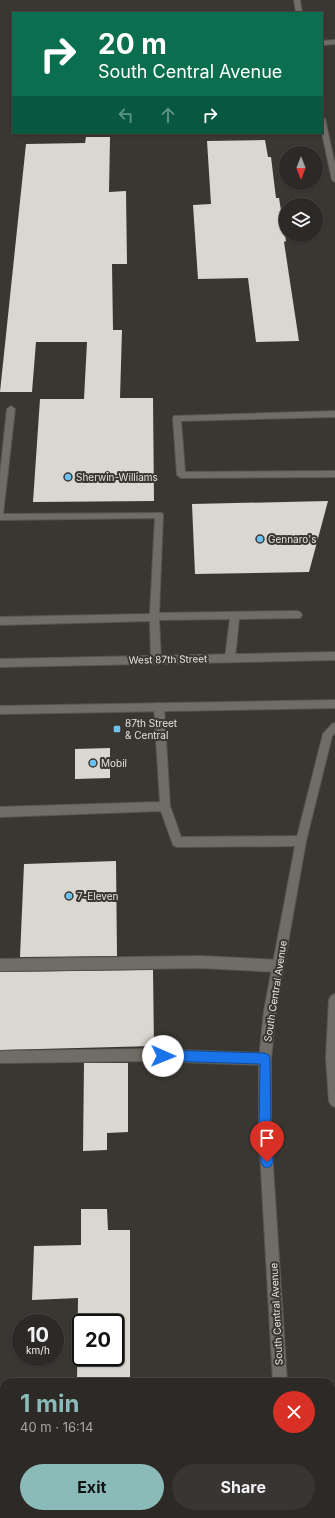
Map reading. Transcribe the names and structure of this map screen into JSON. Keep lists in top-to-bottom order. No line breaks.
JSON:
{"streets":{"street":["West 87th Street","South Central Avenue"]},"places":{"other":["Sherwin-Williams","Gennaro's","Mobil","7-Eleven"],"transit":["87th Street & Central"]},"north":"bottom","page":{"turn":["20 m","South Central Avenue"],"speed":"10 km/h","limit":"20","heading":["1 min","40 m · 16:14"],"buttons":["Exit","Share"]}}
